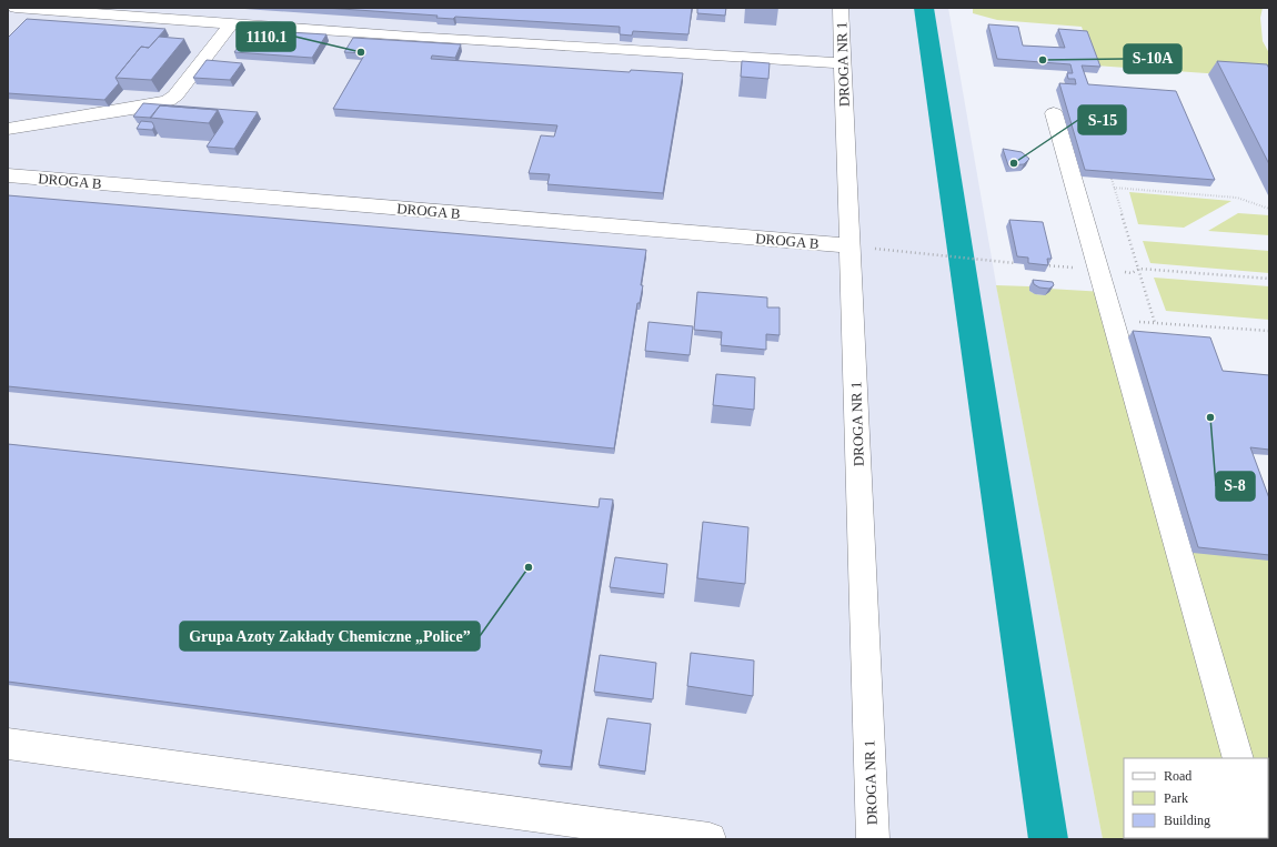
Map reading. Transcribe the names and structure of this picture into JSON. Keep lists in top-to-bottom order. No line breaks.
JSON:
{"streets":{"lane":["DROGA NR 1","DROGA B"]},"crossings":[["DROGA NR 1","DROGA B"]],"places":["1110.1","S-10A","S-15","S-8","Grupa Azoty Zakłady Chemiczne „Police”"],"legend":["Road","Park","Building"]}
